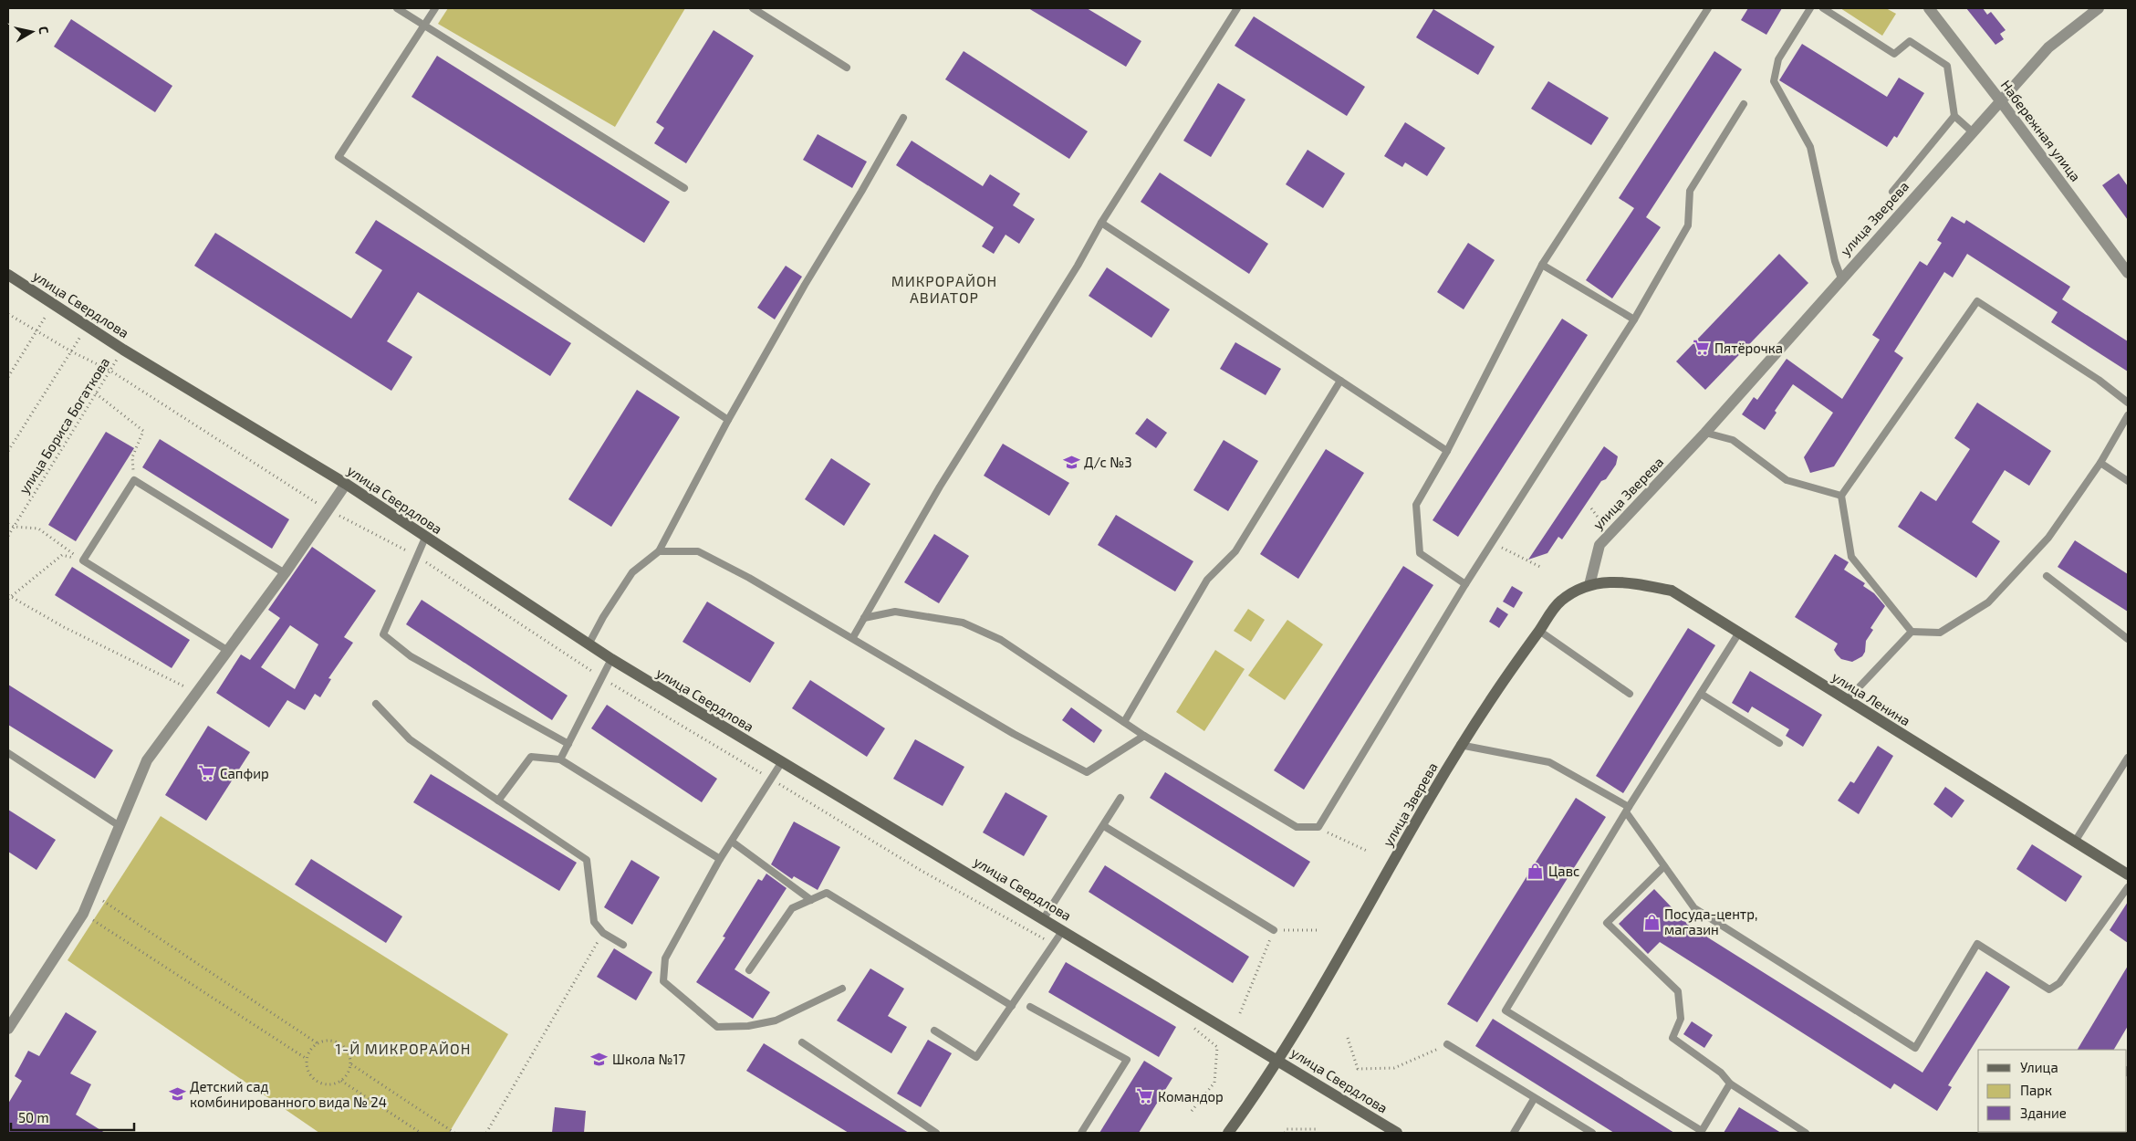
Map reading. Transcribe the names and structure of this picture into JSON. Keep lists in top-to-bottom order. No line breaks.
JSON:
{"streets":{"main road":["улица Зверева","улица Свердлова","улица Ленина"],"street":["Набережная улица"],"path":["улица Бориса Богаткова"]},"crossings":[["Набережная улица","улица Зверева"],["улица Зверева","улица Свердлова"],["улица Зверева","улица Ленина"],["улица Свердлова","улица Бориса Богаткова"]],"districts":["МИКРОРАЙОН АВИАТОР","1-Й МИКРОРАЙОН"],"places":{"supermarket":["Пятёрочка","Сапфир","Командор"],"school or university":["Д/с №3","Школа №17","Детский сад комбинированного вида № 24"],"shop":["Цавс","Посуда-центр, магазин"]},"legend":["Улица","Парк","Здание"],"scale_bar":"50 m","north":"right"}
